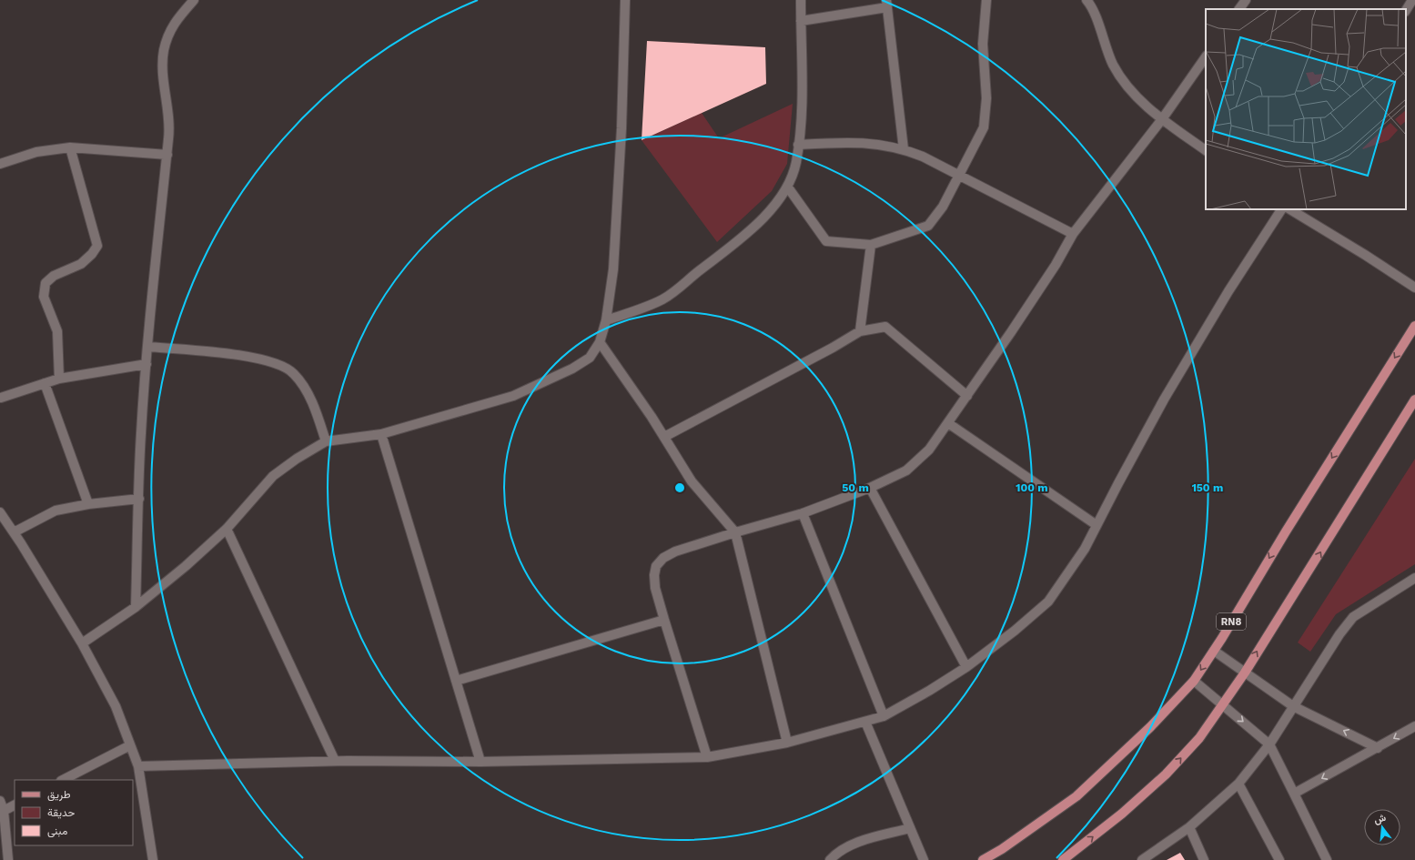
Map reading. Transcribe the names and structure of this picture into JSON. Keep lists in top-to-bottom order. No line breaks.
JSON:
{"streets":{"main road":["RN8"]},"legend":["طريق","حديقة","مبنى"],"north":"top","rings":["50 m","100 m","150 m"]}
